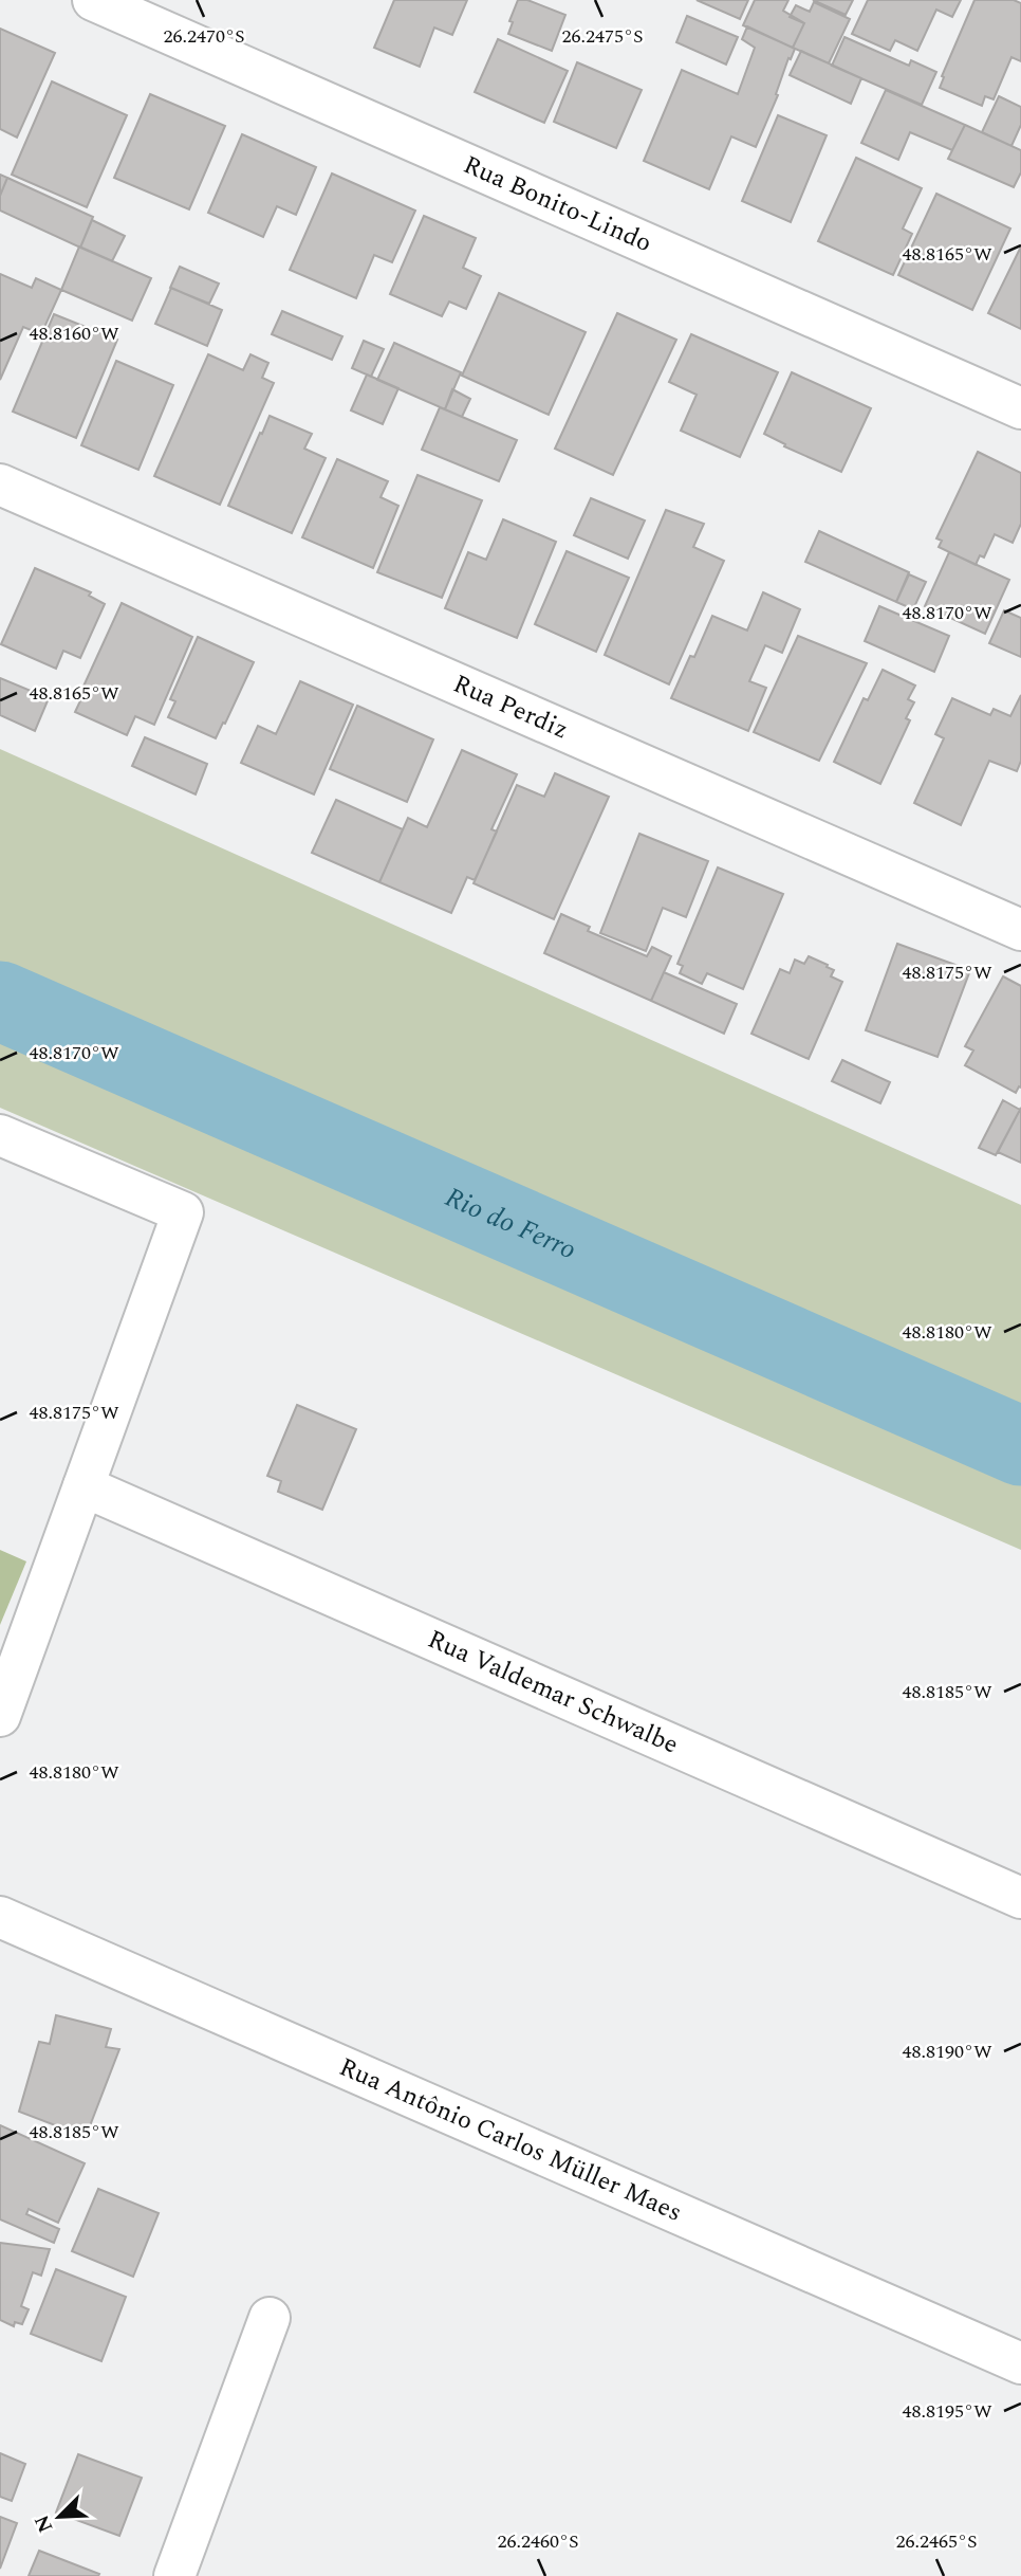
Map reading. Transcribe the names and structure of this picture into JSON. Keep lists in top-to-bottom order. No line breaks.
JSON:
{"streets":{"street":["Rua Bonito-Lindo","Rua Perdiz","Rua Valdemar Schwalbe","Rua Antônio Carlos Müller Maes"]},"water":["Rio do Ferro"],"north":"bottom left","coordinates":["26.2470°S","26.2475°S","48.8165°W","48.8160°W","48.8170°W","48.8175°W","48.8180°W","48.8185°W","48.8190°W","48.8195°W","26.2460°S","26.2465°S"]}
